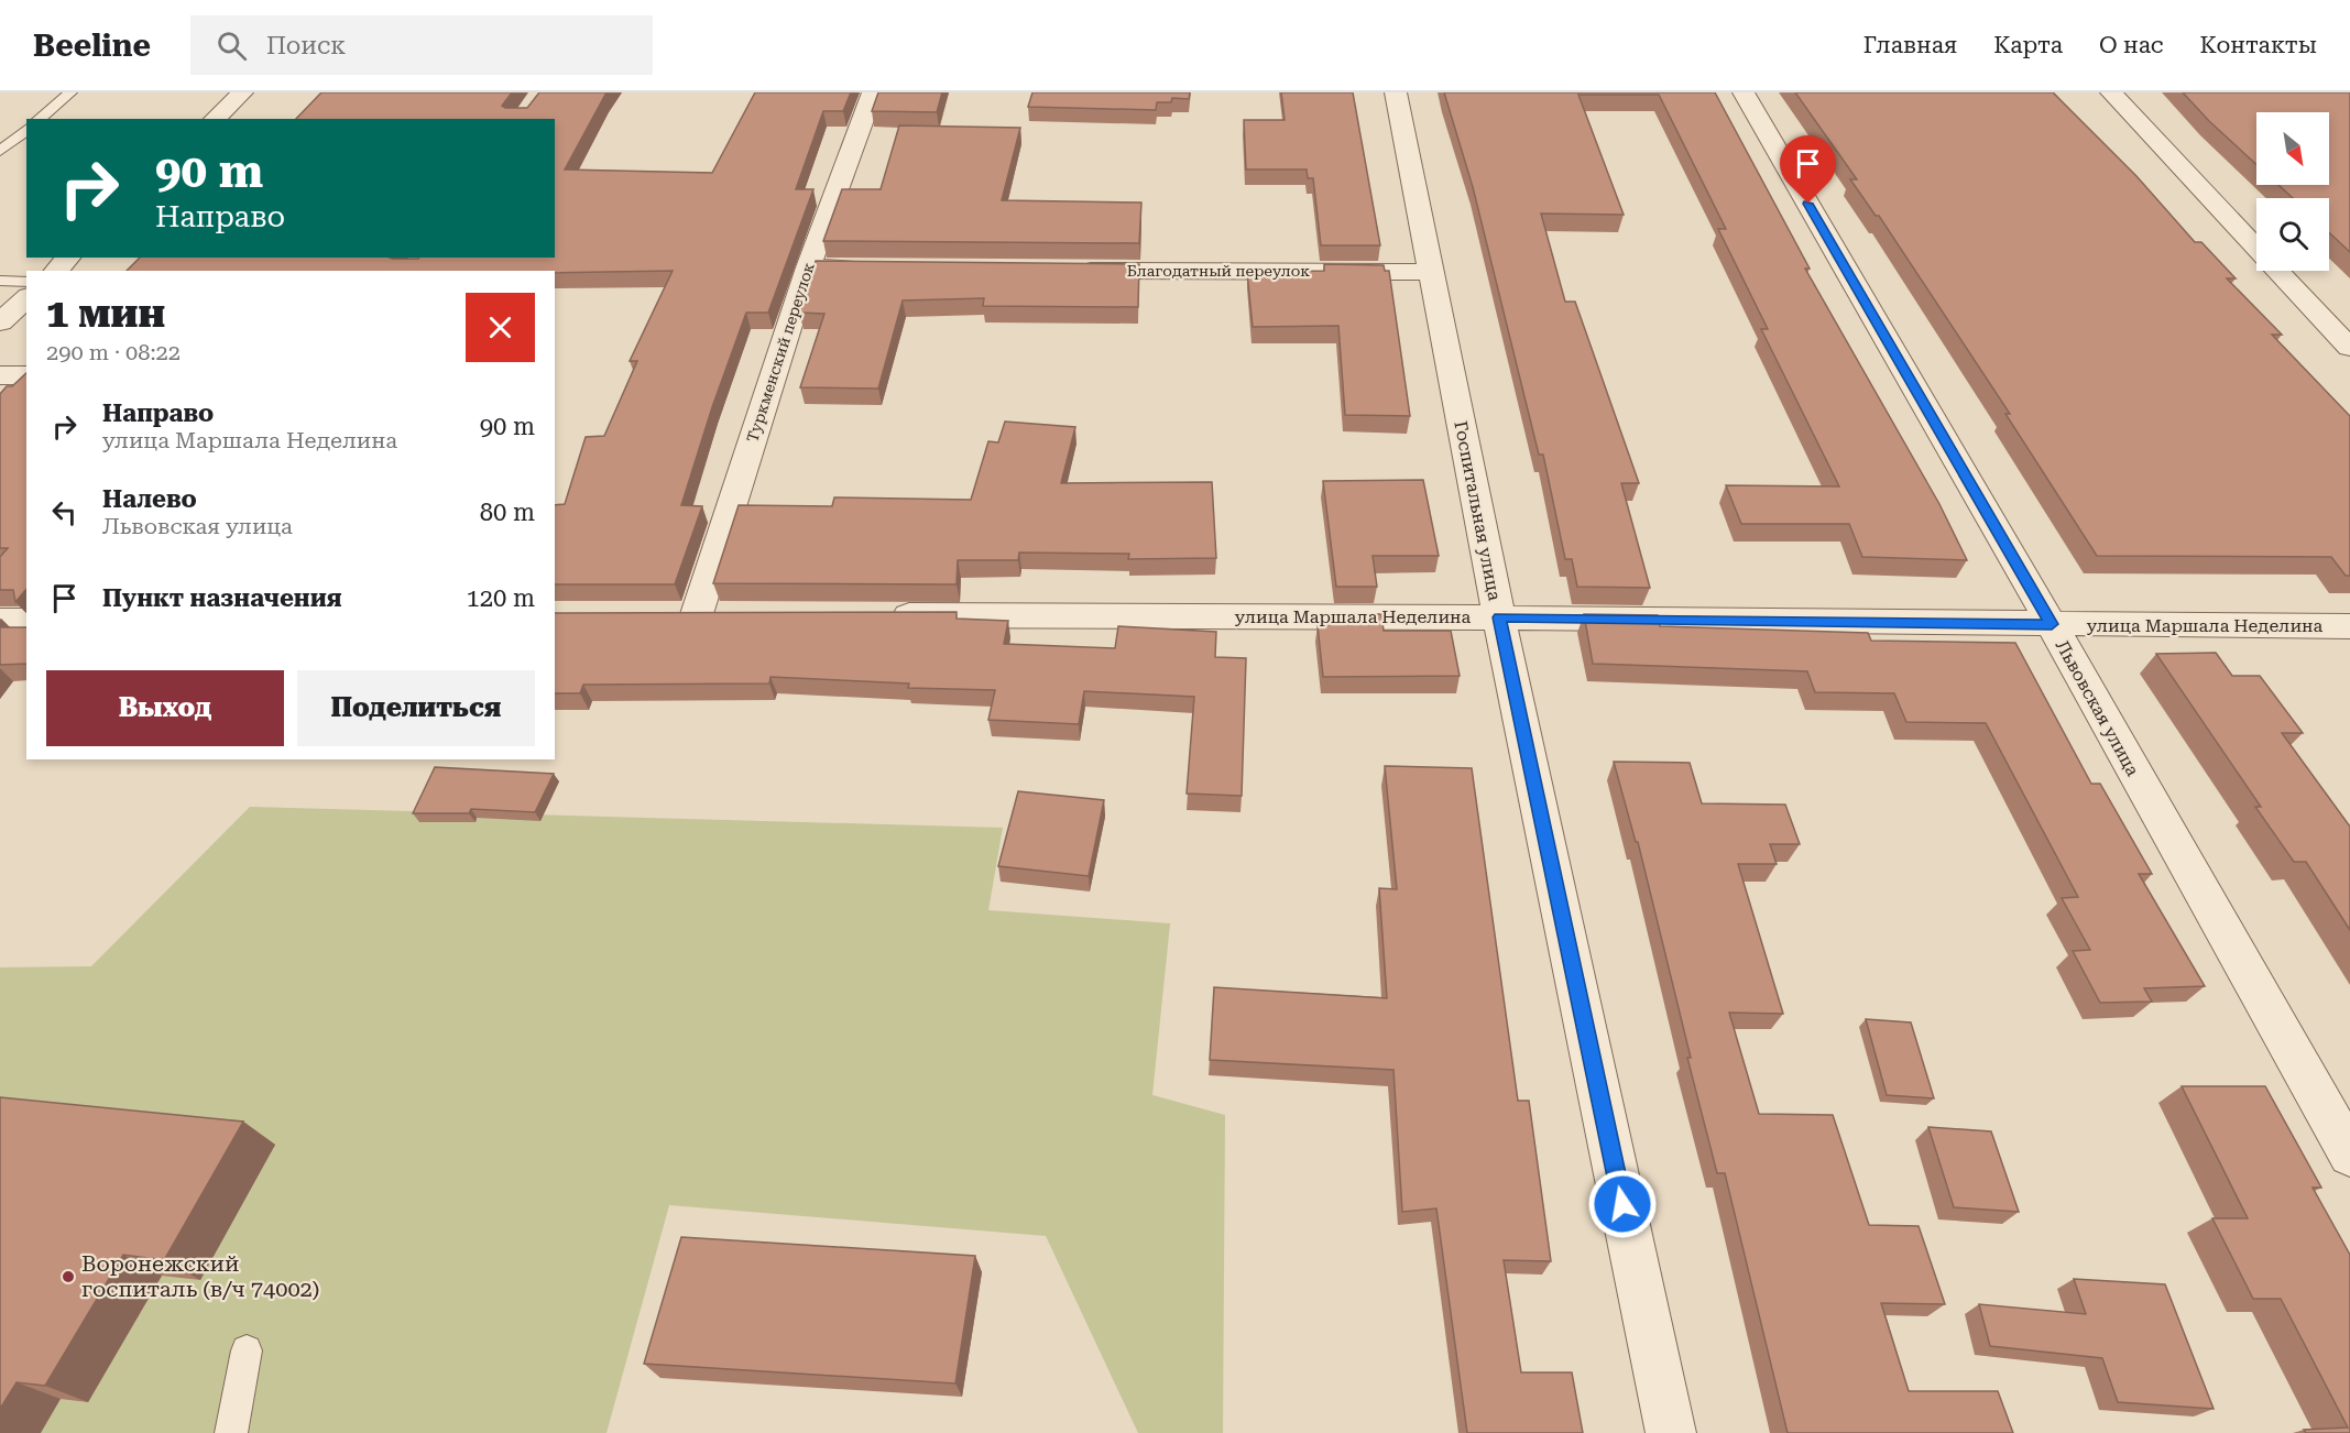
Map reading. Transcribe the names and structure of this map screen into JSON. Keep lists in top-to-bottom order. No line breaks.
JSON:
{"streets":{"street":["Благодатный переулок","Туркменский переулок","Госпитальная улица","улица Маршала Неделина","Львовская улица"]},"crossings":[["Благодатный переулок","Госпитальная улица"],["Госпитальная улица","улица Маршала Неделина"],["улица Маршала Неделина","Львовская улица"]],"places":["Воронежский госпиталь (в/ч 74002)"],"north":"bottom right","page":{"header":"Beeline","search":"Поиск","nav":["Главная","Карта","О нас","Контакты"],"turn":["90 m","Направо"],"heading":["1 мин","290 m · 08:22"],"list":[{"name":"Направо","note":"улица Маршала Неделина","value":"90 m"},{"name":"Налево","note":"Львовская улица","value":"80 m"},{"name":"Пункт назначения","value":"120 m"}],"buttons":["Выход","Поделиться"]}}
